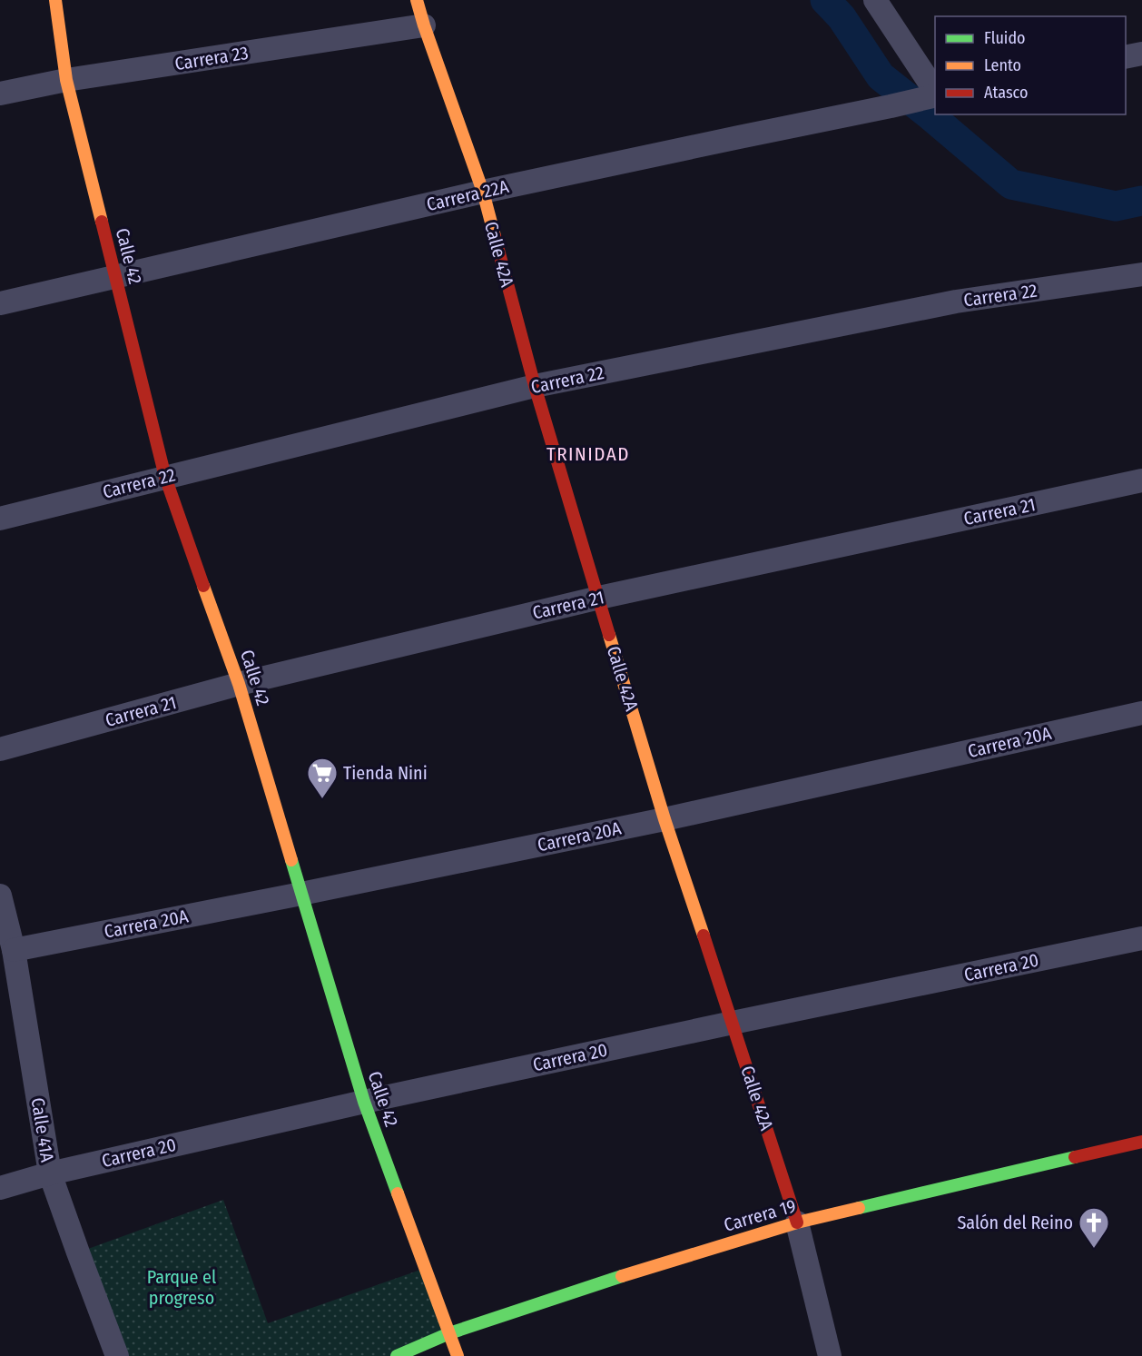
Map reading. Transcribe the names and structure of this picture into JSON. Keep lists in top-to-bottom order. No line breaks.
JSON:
{"streets":{"street":["Carrera 23","Carrera 22A","Calle 42A","Calle 42","Carrera 22","Carrera 21","Carrera 20A","Carrera 20","Calle 41A","Carrera 19"]},"crossings":[["Carrera 23","Calle 42A"],["Carrera 23","Calle 42"],["Carrera 22A","Calle 42A"],["Carrera 22A","Calle 42"],["Calle 42A","Carrera 22"],["Calle 42A","Carrera 21"],["Calle 42A","Carrera 20A"],["Calle 42A","Carrera 20"],["Calle 42A","Carrera 19"],["Calle 42","Carrera 22"],["Calle 42","Carrera 21"],["Calle 42","Carrera 20A"],["Calle 42","Carrera 20"],["Calle 42","Carrera 19"],["Carrera 20A","Calle 41A"],["Carrera 20","Calle 41A"]],"districts":["TRINIDAD"],"parks":["Parque el progreso"],"places":{"supermarket":["Tienda Nini"],"church":["Salón del Reino"]},"legend":["Fluido","Lento","Atasco"]}
